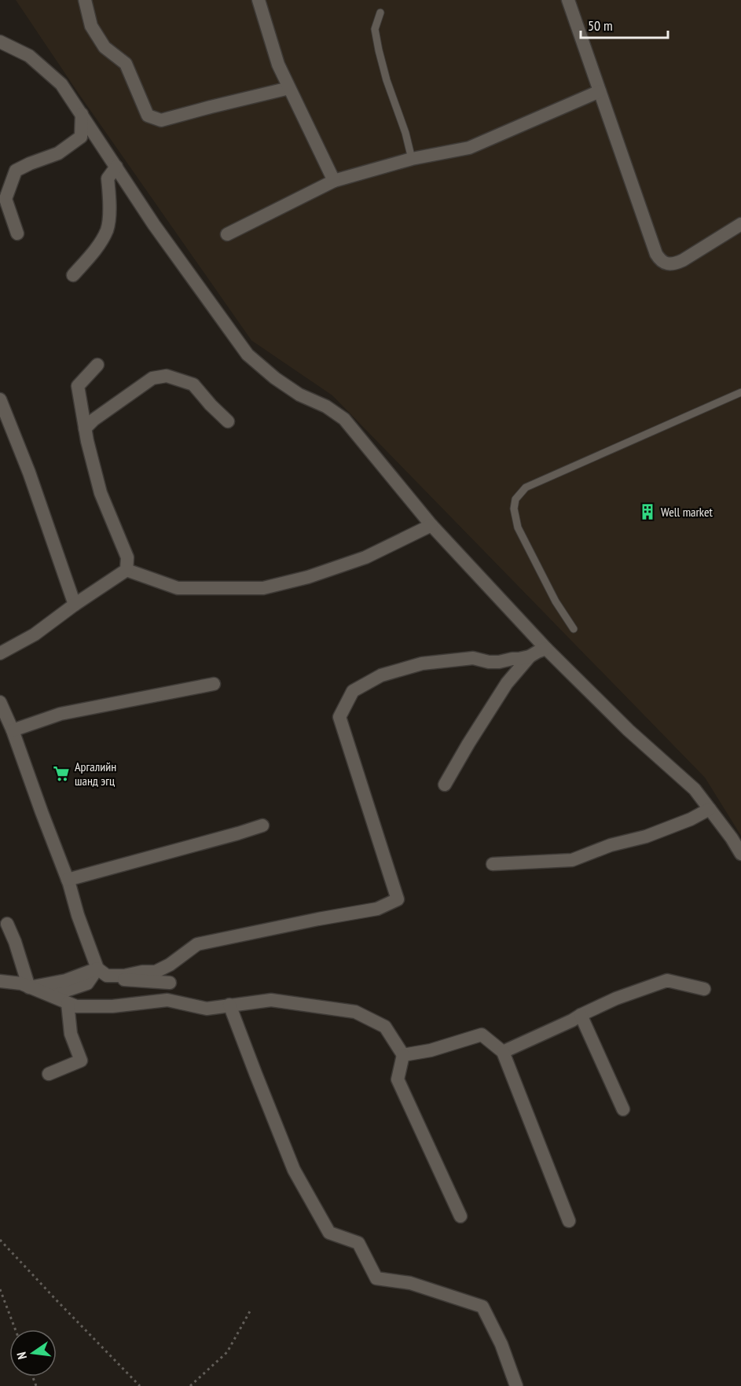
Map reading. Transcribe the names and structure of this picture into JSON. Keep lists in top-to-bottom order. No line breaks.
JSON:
{"places":{"building":["Well market"],"supermarket":["Аргалийн шанд эгц"]},"scale_bar":"50 m","north":"left"}
